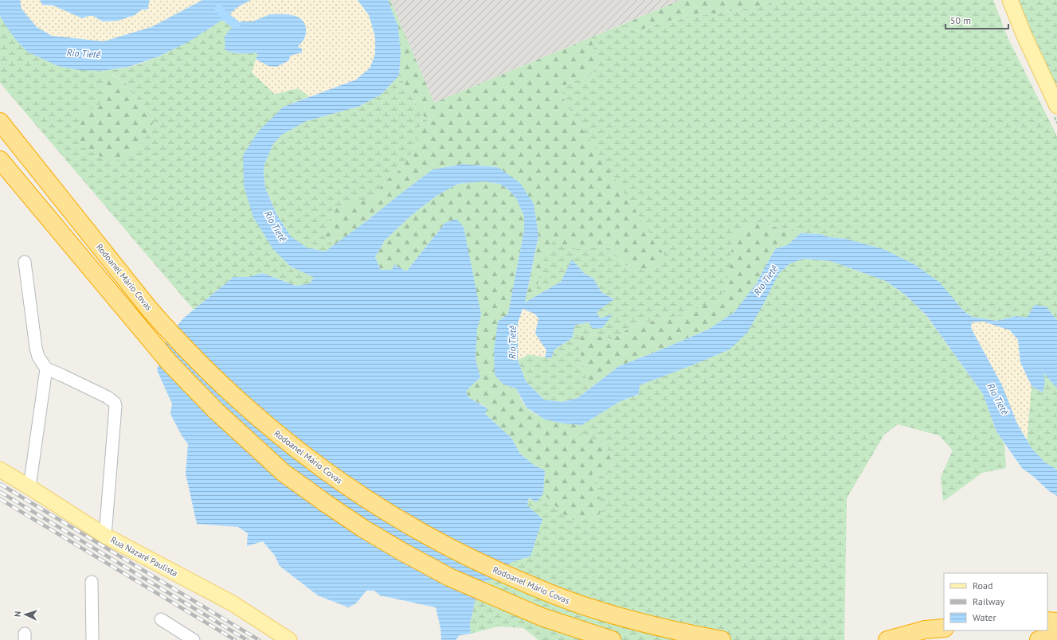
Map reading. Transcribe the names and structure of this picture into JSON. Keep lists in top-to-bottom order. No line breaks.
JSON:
{"streets":{"highway":["Rodoanel Mário Covas"],"main road":["Rua Nazaré Paulista"]},"water":["Rio Tietê"],"legend":["Road","Railway","Water"],"scale_bar":"50 m","north":"left"}
